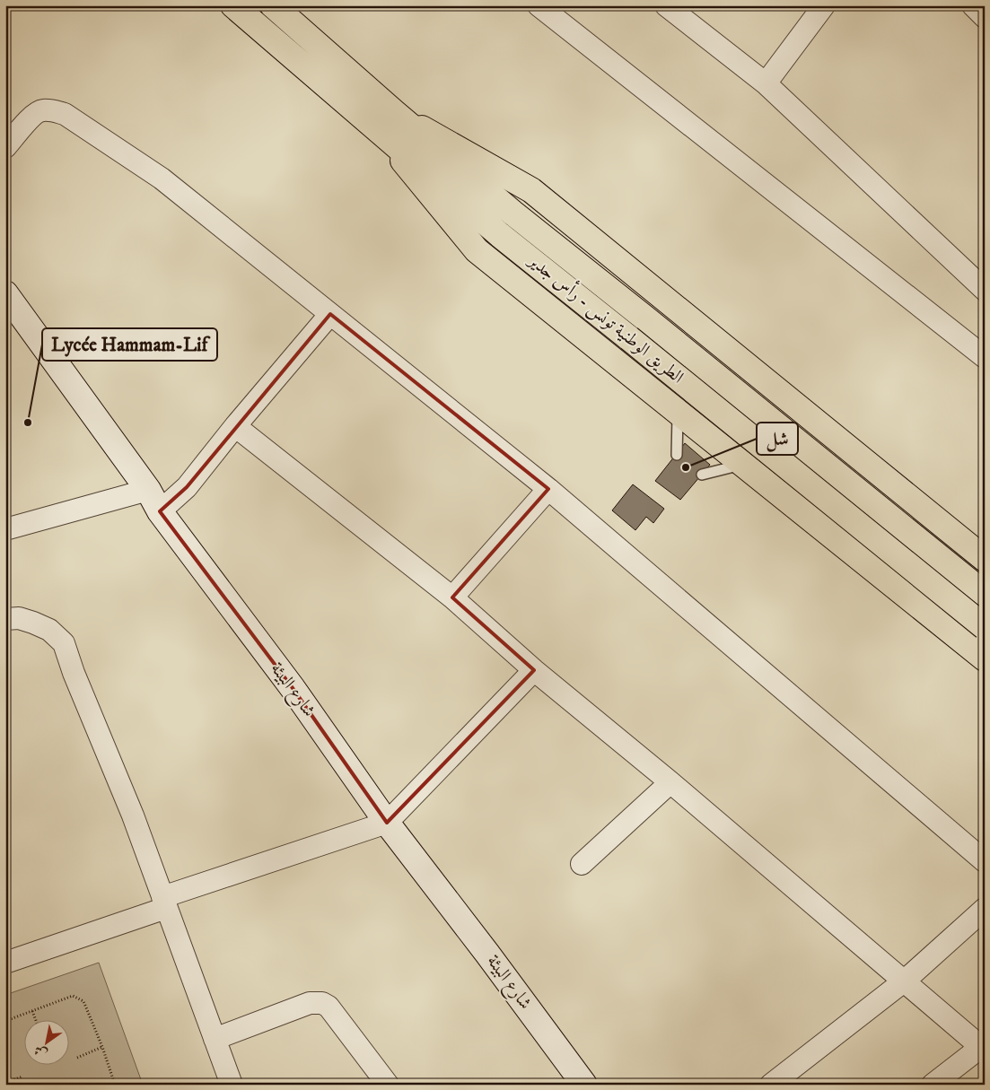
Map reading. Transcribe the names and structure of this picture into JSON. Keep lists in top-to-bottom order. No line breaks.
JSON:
{"streets":{"main road":["الطريق الوطنية تونس - رأس جدير","شارع البيئة"]},"places":["Lycée Hammam-Lif","شل"],"north":"bottom left"}
